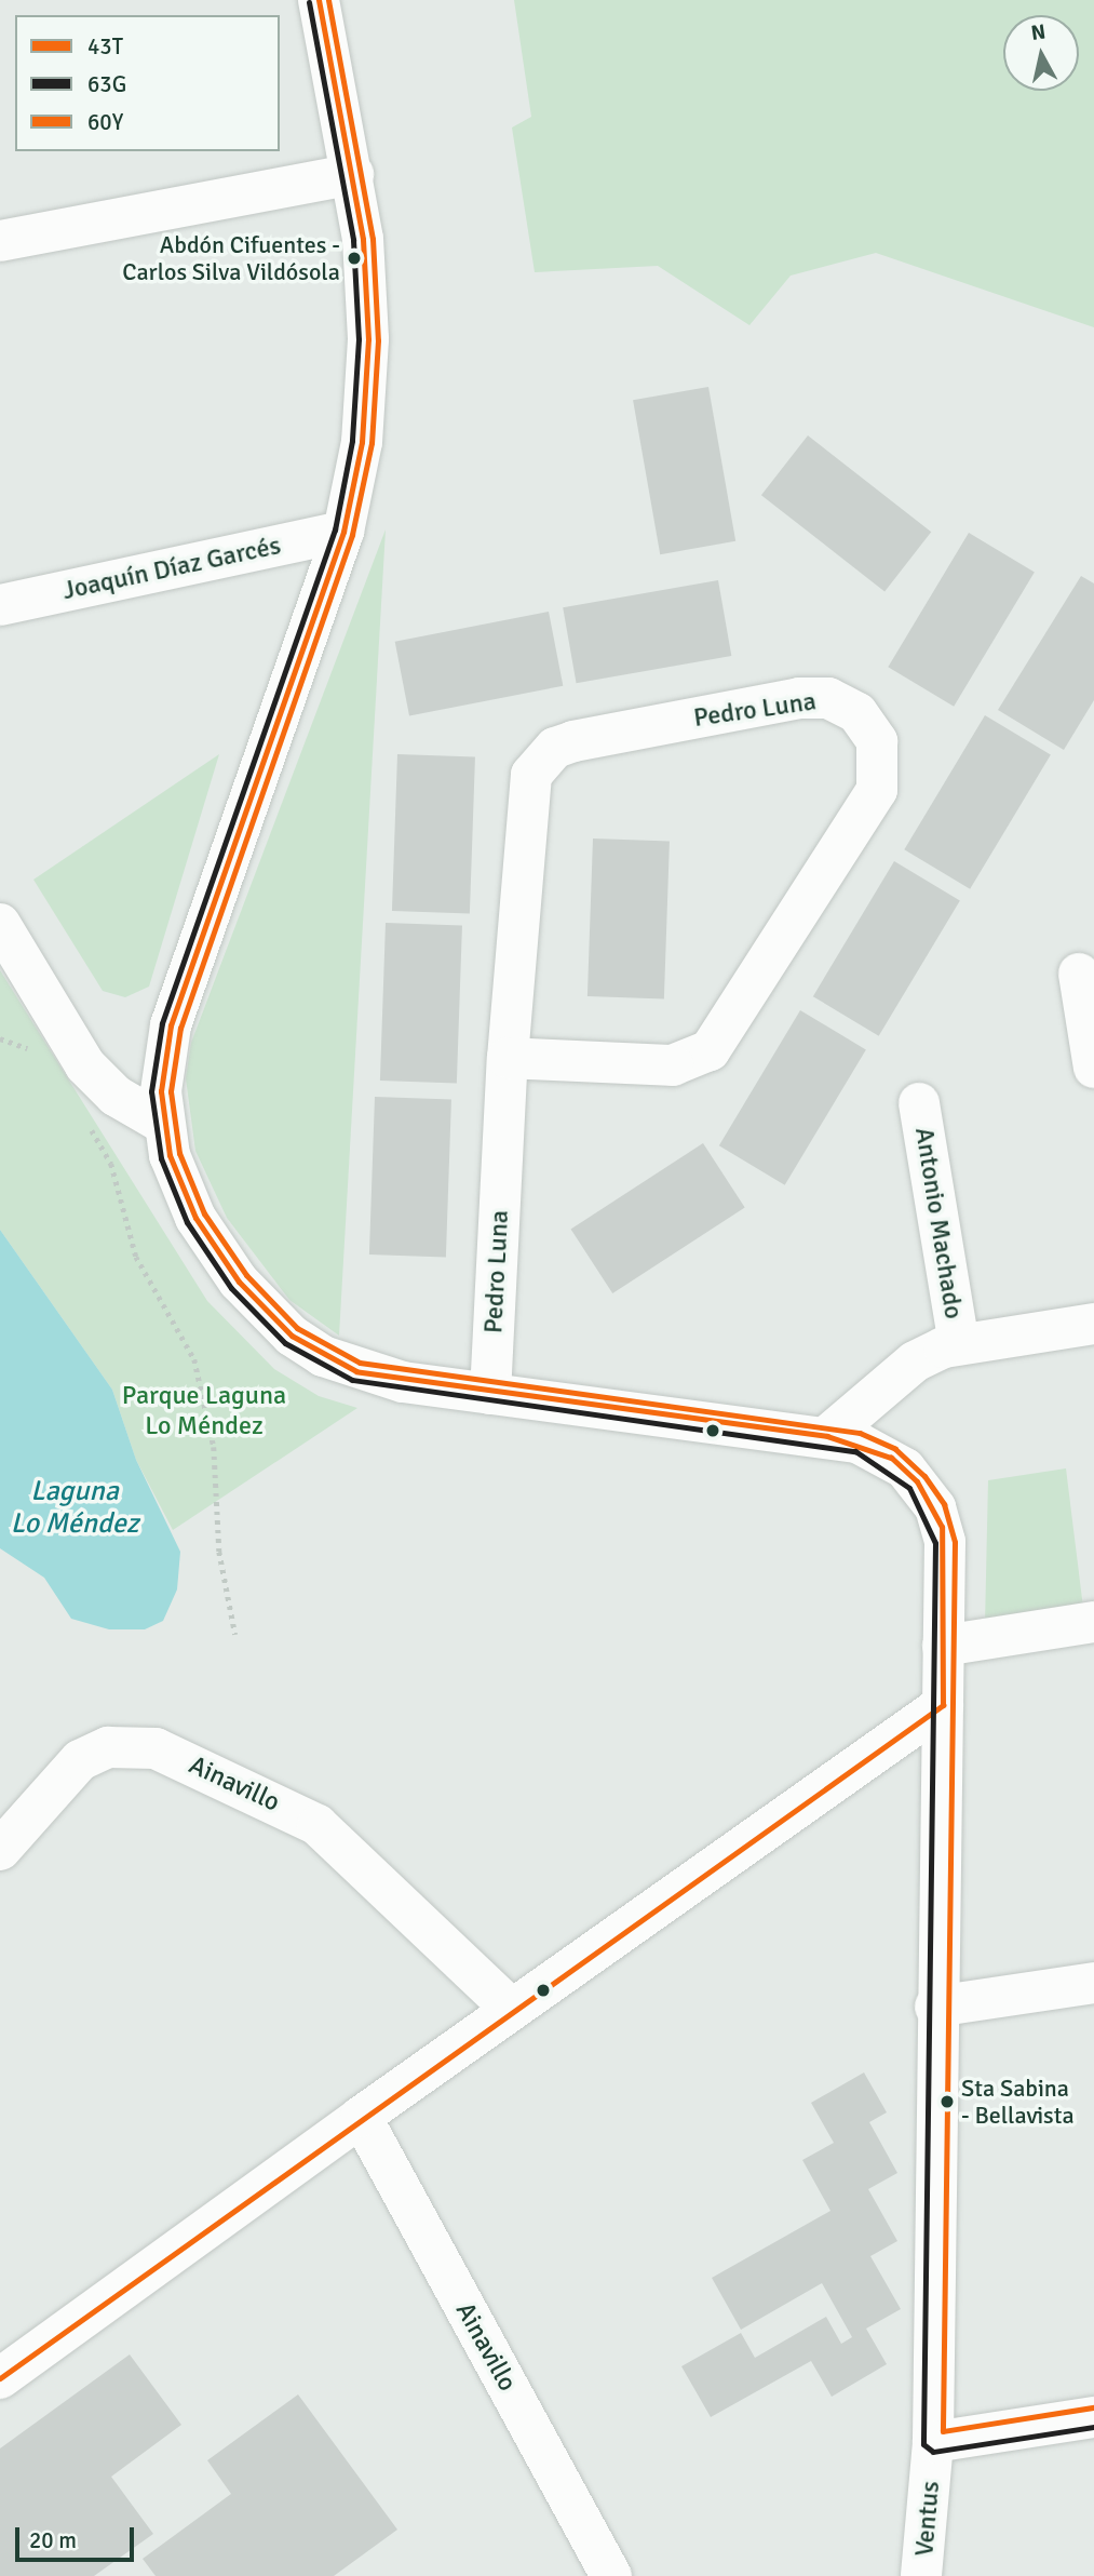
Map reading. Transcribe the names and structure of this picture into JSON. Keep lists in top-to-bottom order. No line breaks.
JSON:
{"streets":{"street":["Joaquín Díaz Garcés","Pedro Luna","Antonio Machado","Ainavillo","Ventus"]},"water":["Laguna Lo Méndez"],"parks":["Parque Laguna Lo Méndez"],"places":["Abdón Cifuentes - Carlos Silva Vildósola","Sta Sabina - Bellavista"],"lines":["transit line 43T","transit line 60Y","transit line 63G"],"legend":["43T","63G","60Y"],"scale_bar":"20 m","north":"top"}
